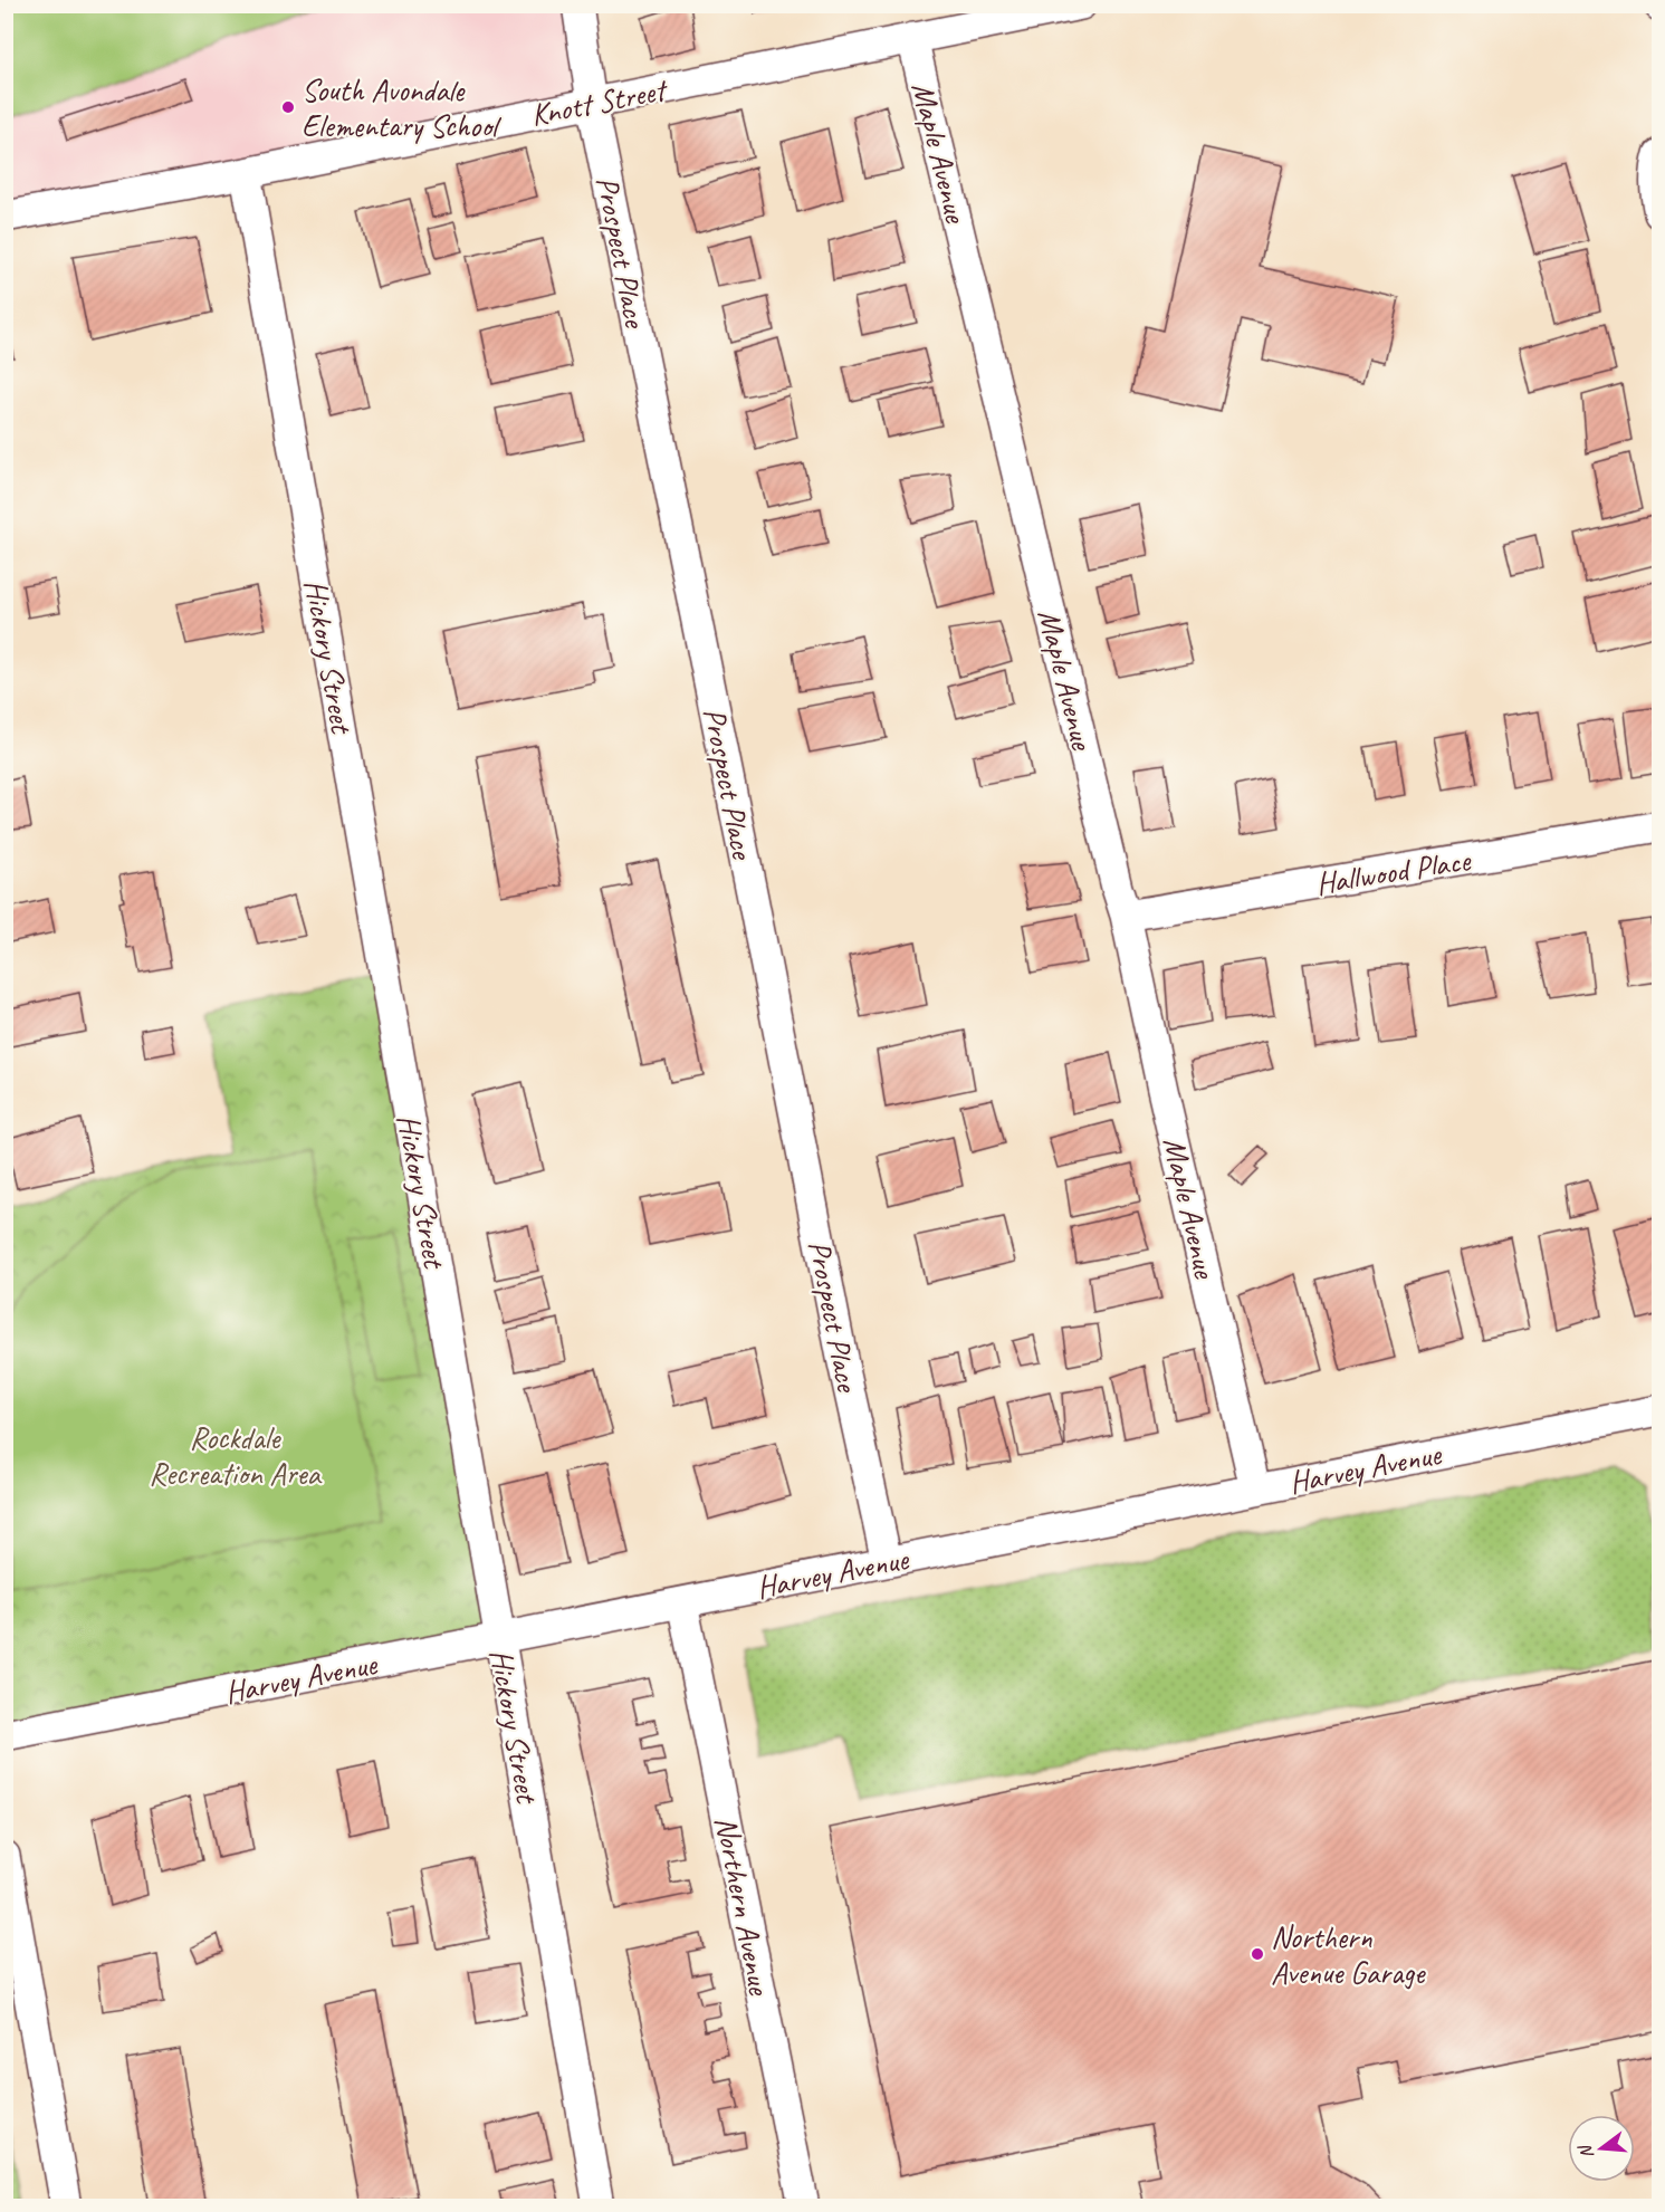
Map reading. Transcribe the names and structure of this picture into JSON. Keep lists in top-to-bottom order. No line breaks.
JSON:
{"streets":{"street":["Knott Street","Maple Avenue","Prospect Place","Hickory Street","Hallwood Place","Harvey Avenue","Northern Avenue"]},"crossings":[["Knott Street","Maple Avenue"],["Knott Street","Prospect Place"],["Knott Street","Hickory Street"],["Maple Avenue","Hallwood Place"],["Maple Avenue","Harvey Avenue"],["Prospect Place","Harvey Avenue"],["Hickory Street","Harvey Avenue"],["Harvey Avenue","Northern Avenue"]],"parks":["Rockdale Recreation Area"],"places":["South Avondale Elementary School","Northern Avenue Garage"],"north":"left"}
